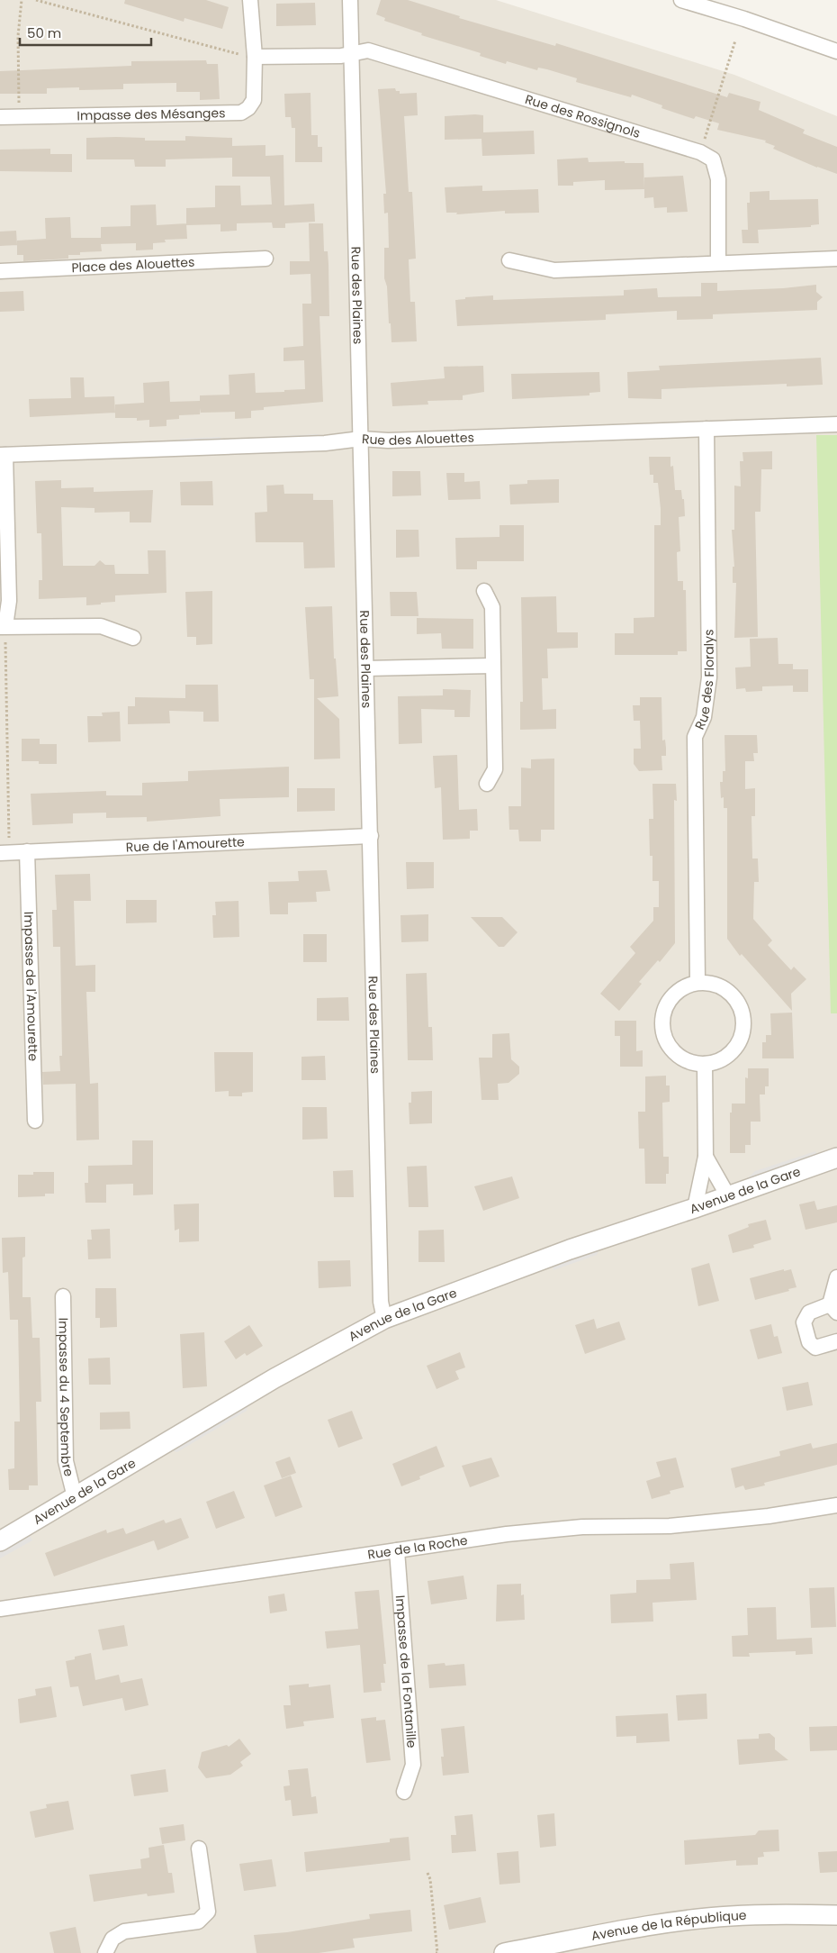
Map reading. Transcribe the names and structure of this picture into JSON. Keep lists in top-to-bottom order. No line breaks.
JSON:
{"streets":{"street":["Impasse des Mésanges","Rue des Rossignols","Place des Alouettes","Rue des Plaines","Rue des Alouettes","Rue des Floralys","Rue de l'Amourette","Impasse de l'Amourette","Avenue de la Gare","Impasse du 4 Septembre","Rue de la Roche","Impasse de la Fontanille","Avenue de la République"]},"crossings":[["Rue des Rossignols","Rue des Plaines"],["Rue des Plaines","Rue des Alouettes"],["Rue des Plaines","Rue de l'Amourette"],["Rue des Plaines","Avenue de la Gare"],["Rue des Alouettes","Rue des Floralys"],["Rue de l'Amourette","Impasse de l'Amourette"],["Avenue de la Gare","Impasse du 4 Septembre"],["Rue de la Roche","Impasse de la Fontanille"]],"scale_bar":"50 m"}
